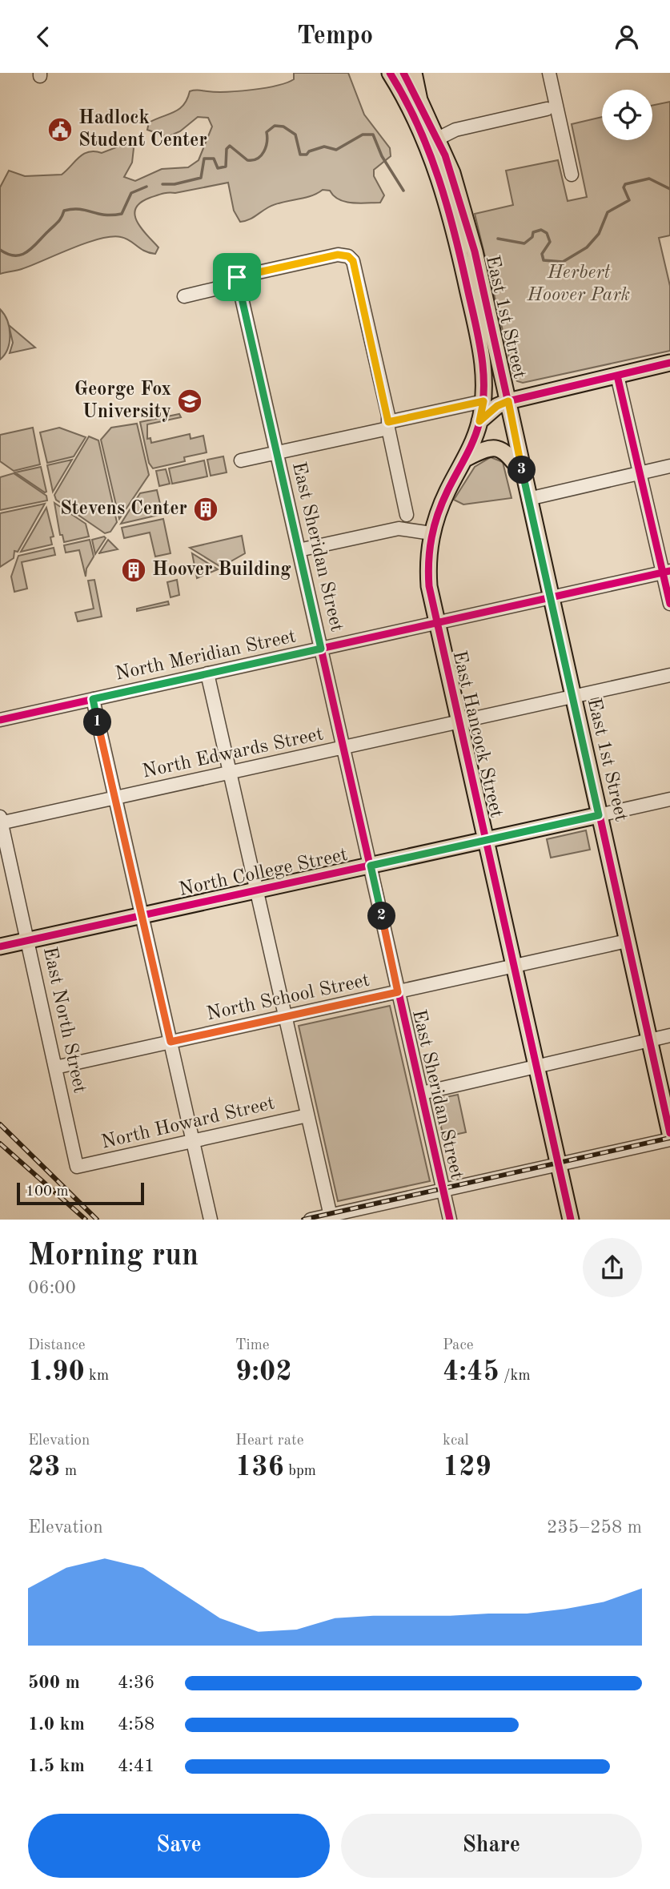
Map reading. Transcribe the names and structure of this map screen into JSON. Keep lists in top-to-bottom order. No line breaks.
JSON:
{"streets":{"main road":["East 1st Street","East Hancock Street","North College Street"],"street":["East Sheridan Street","North Meridian Street","North Edwards Street","North School Street","East North Street","North Howard Street"]},"crossings":[["East 1st Street","North Meridian Street"],["East 1st Street","East Hancock Street"],["East 1st Street","North Edwards Street"],["East 1st Street","North College Street"],["East 1st Street","North School Street"],["East Sheridan Street","North Meridian Street"],["East Sheridan Street","North Edwards Street"],["East Sheridan Street","North College Street"],["East Sheridan Street","North School Street"],["North Meridian Street","East Hancock Street"],["East Hancock Street","North Edwards Street"],["East Hancock Street","North College Street"],["East Hancock Street","North School Street"],["North Edwards Street","East North Street"],["North College Street","East North Street"],["North School Street","East North Street"],["East North Street","North Howard Street"]],"parks":["Herbert Hoover Park"],"places":{"public building":["Hadlock Student Center"],"school or university":["George Fox University"],"building":["Stevens Center","Hoover Building"]},"scale_bar":"100 m","page":{"header":"Tempo","pins":["3","1","2"],"scale":"100 m","heading":["Morning run","06:00"],"stats":[["Distance","1.90 km"],["Time","9:02"],["Pace","4:45 /km"],["Elevation","23 m"],["Heart rate","136 bpm"],["kcal","129"]],"chart":["Elevation","235–258 m"],"list":[{"name":"500 m","note":"4:36"},{"name":"1.0 km","note":"4:58"},{"name":"1.5 km","note":"4:41"}],"buttons":["Save","Share"]}}
